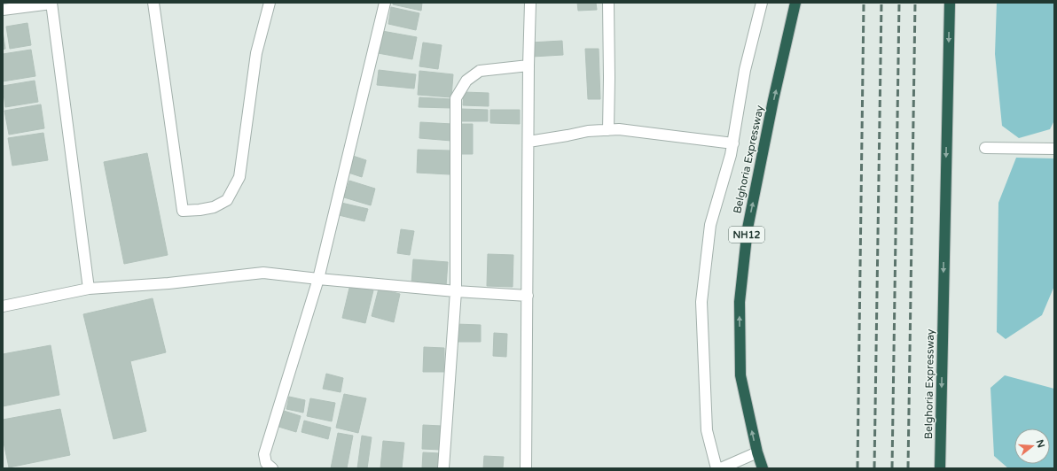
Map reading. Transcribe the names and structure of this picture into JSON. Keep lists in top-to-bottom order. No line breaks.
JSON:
{"streets":{"highway":["Belghoria Expressway","NH12"]},"north":"right"}
